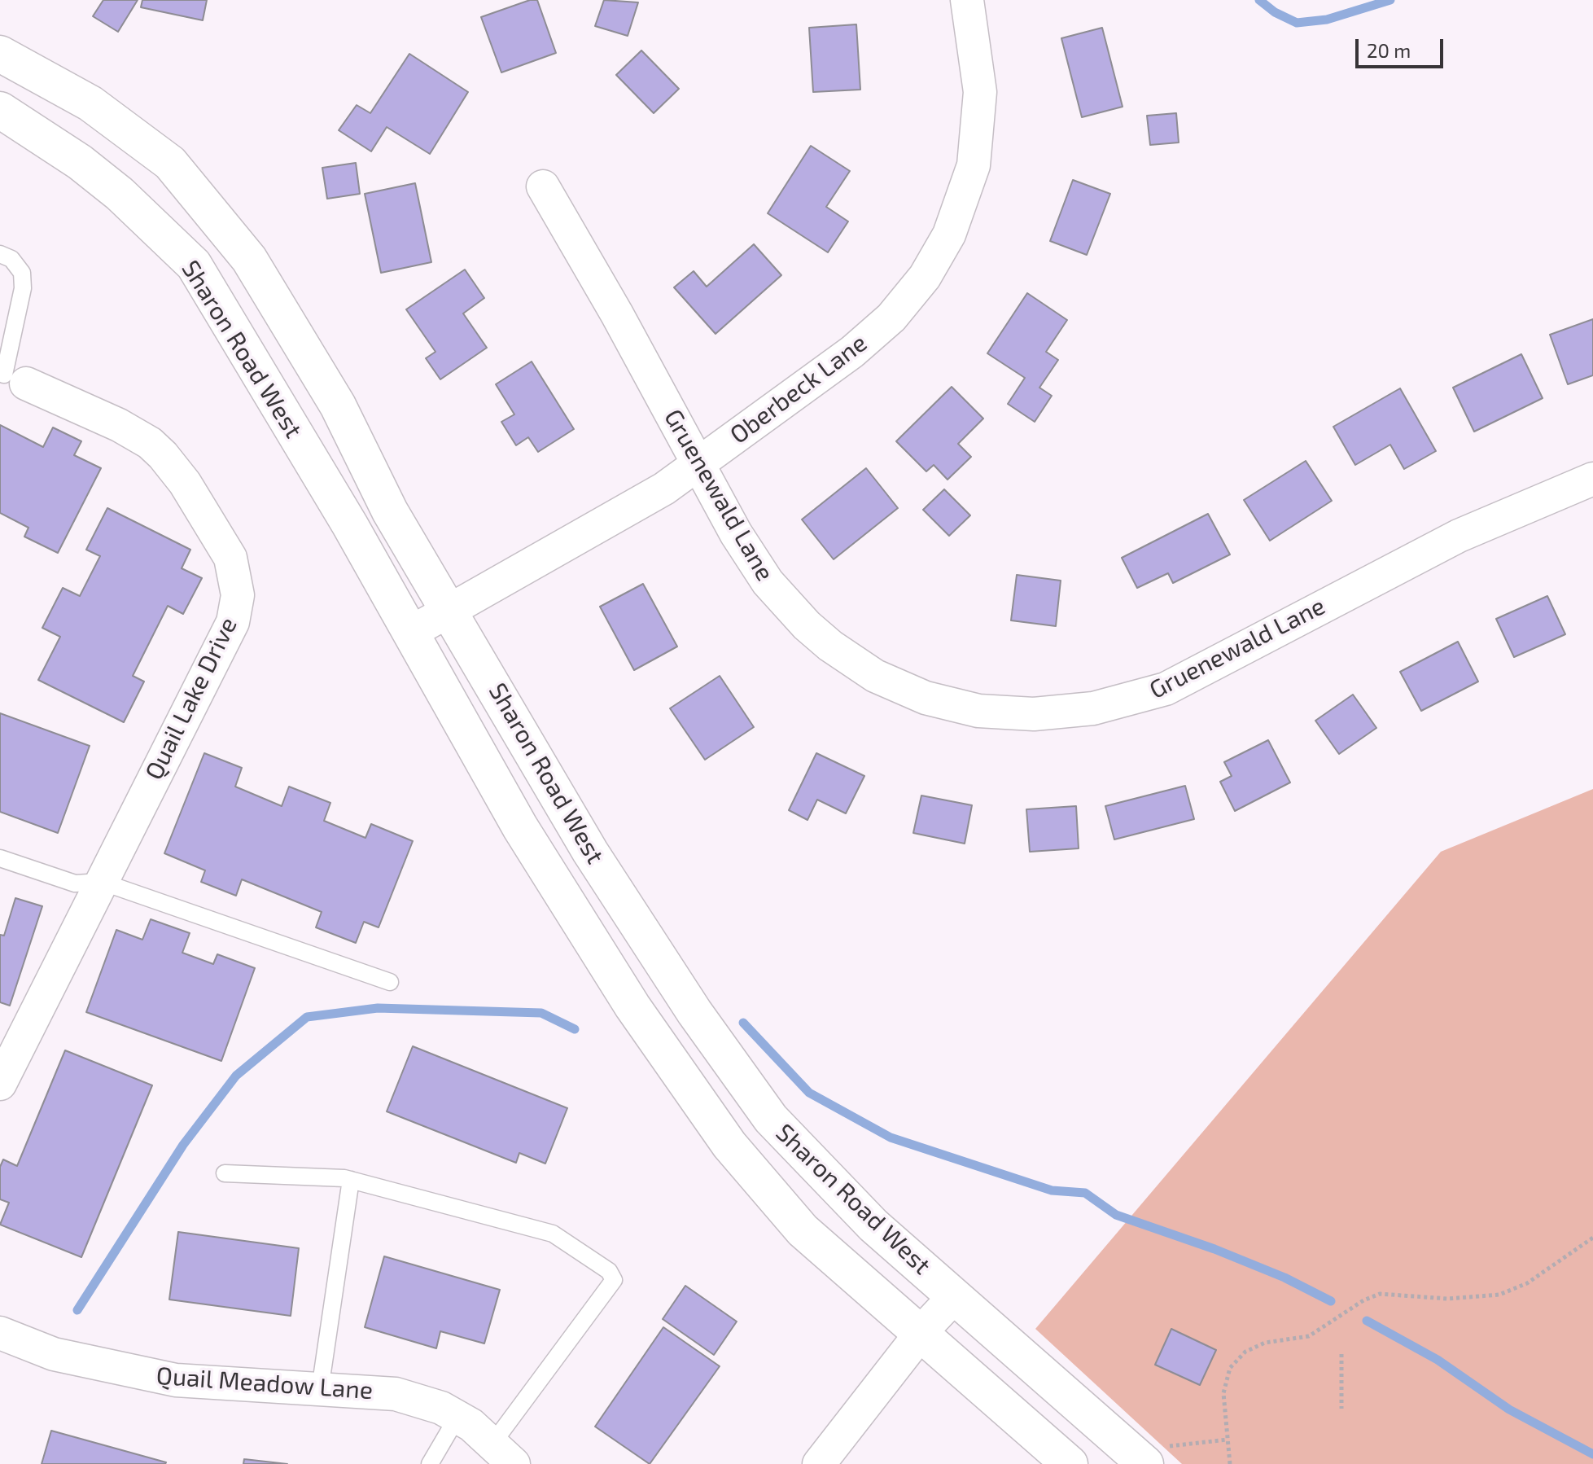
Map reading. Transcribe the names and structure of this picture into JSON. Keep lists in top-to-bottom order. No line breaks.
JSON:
{"streets":{"main road":["Sharon Road West"],"street":["Oberbeck Lane","Gruenewald Lane","Quail Lake Drive","Quail Meadow Lane"]},"crossings":[["Sharon Road West","Oberbeck Lane"],["Oberbeck Lane","Gruenewald Lane"]],"scale_bar":"20 m"}
